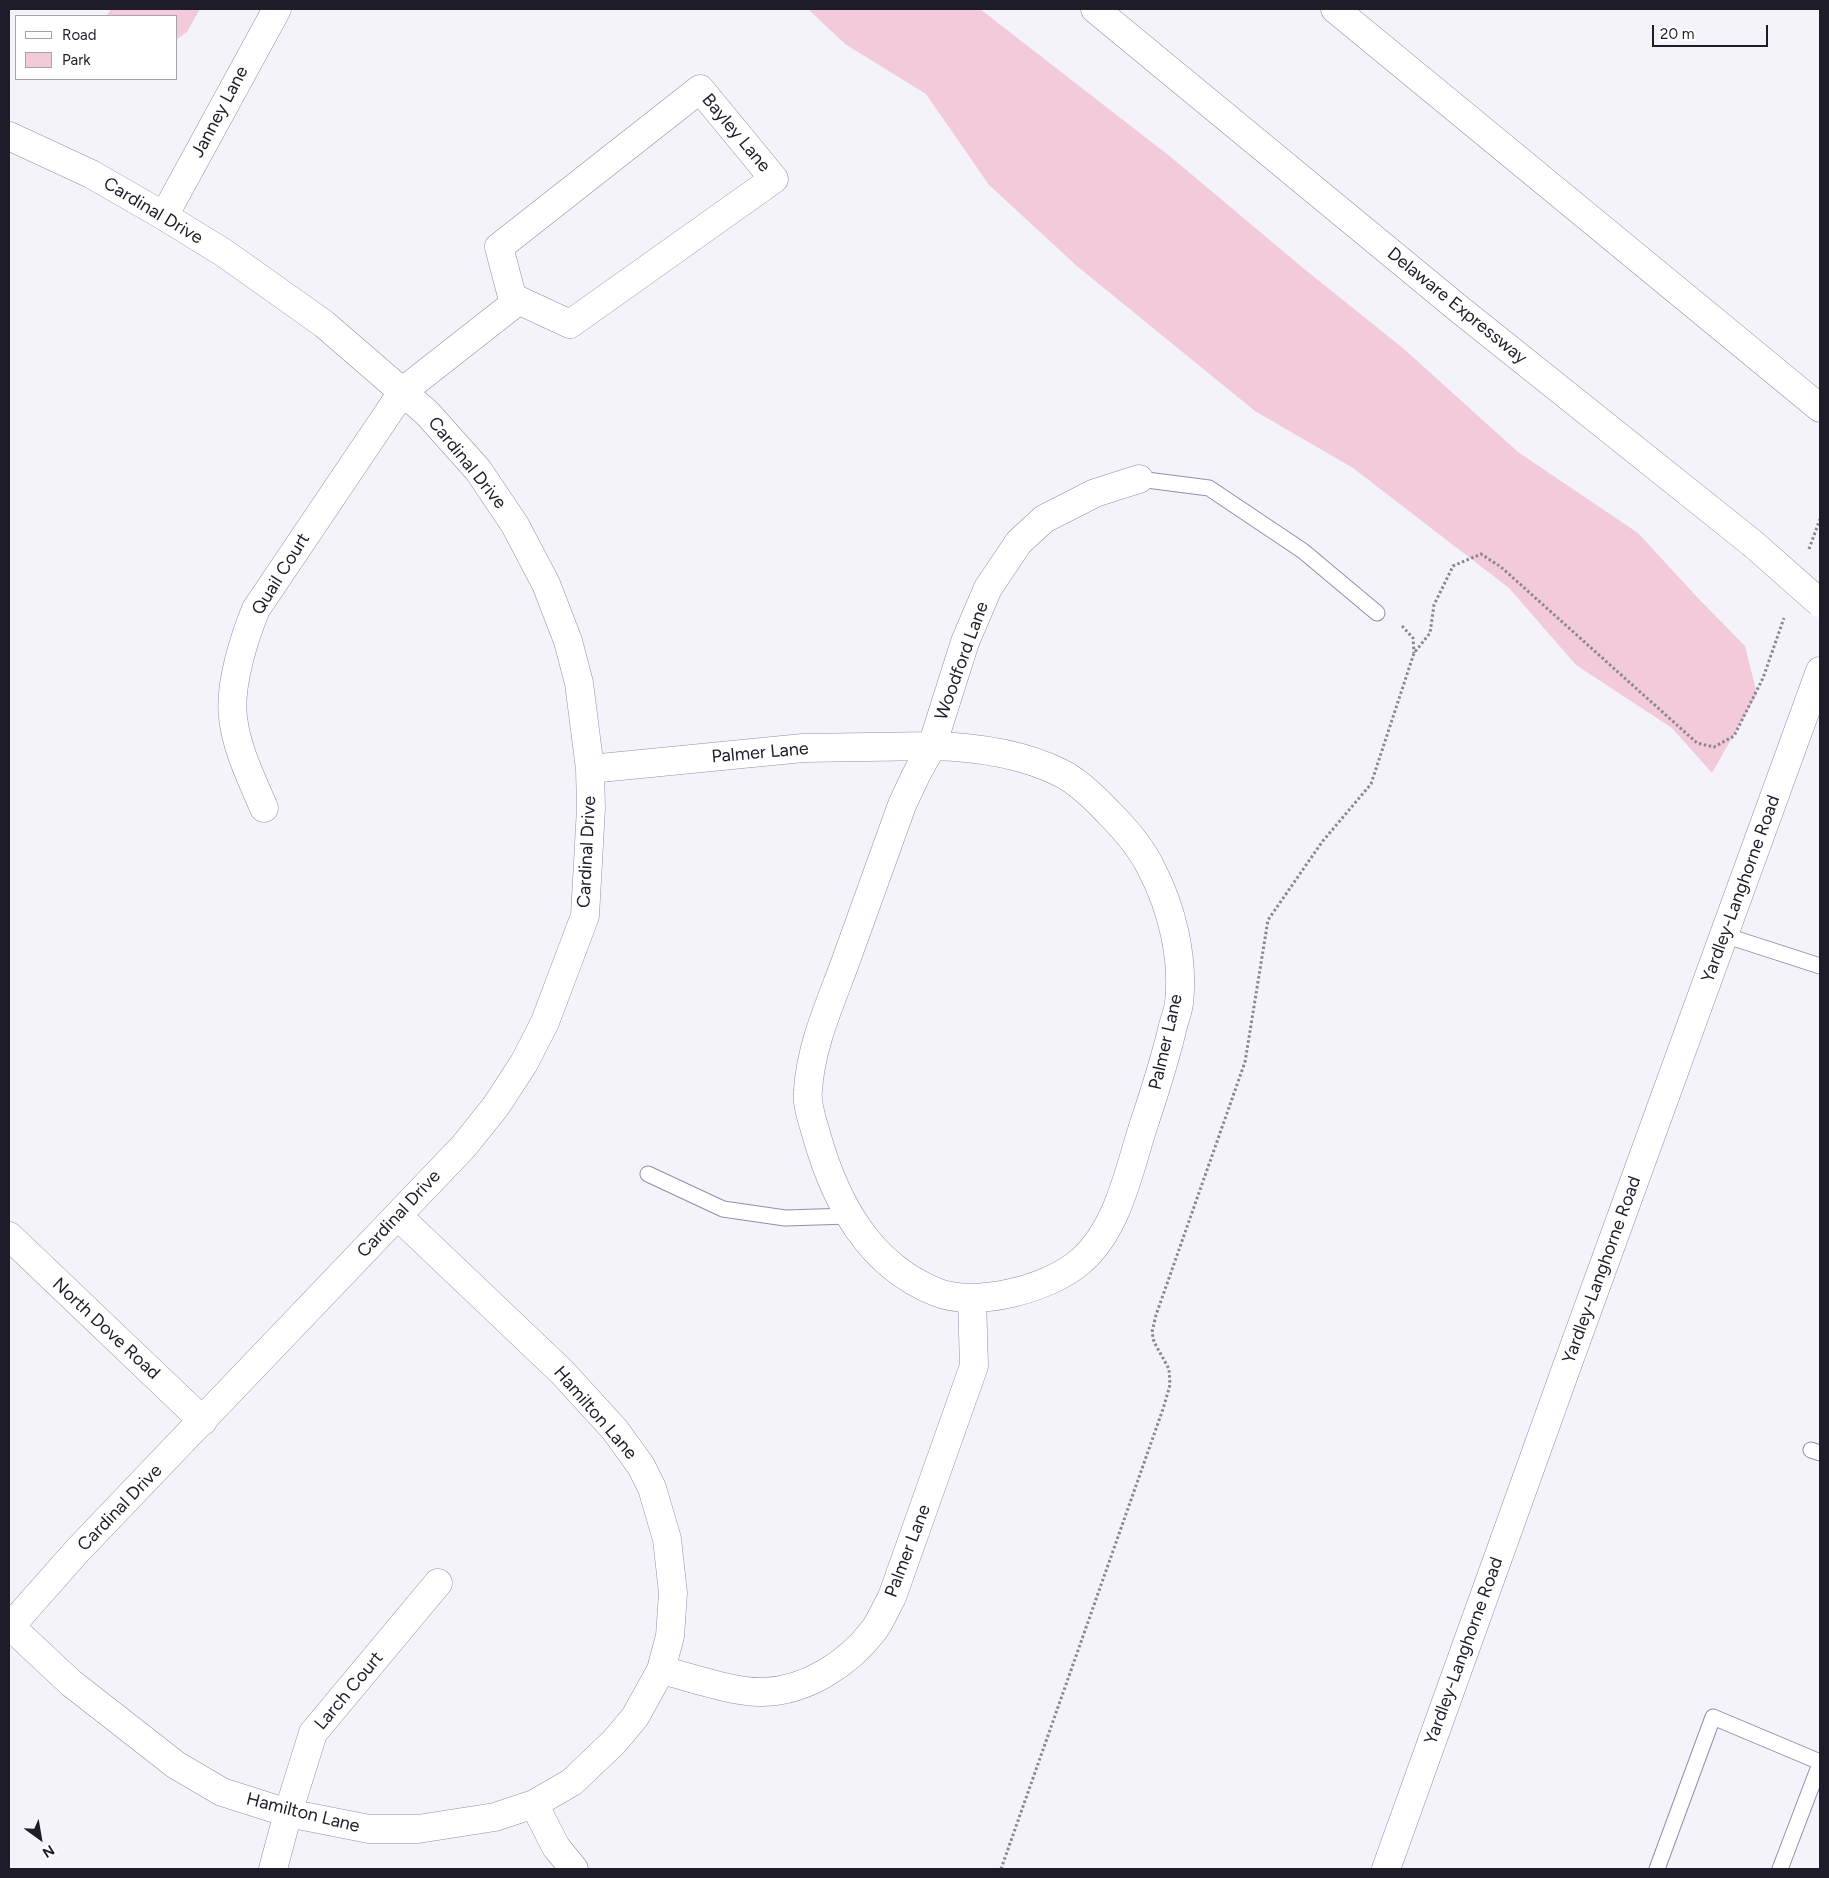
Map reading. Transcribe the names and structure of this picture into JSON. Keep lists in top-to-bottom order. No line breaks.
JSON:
{"streets":{"main road":["Janney Lane","Bayley Lane","Cardinal Drive","Delaware Expressway","Quail Court","Woodford Lane","Palmer Lane","Yardley-Langhorne Road","North Dove Road","Hamilton Lane","Larch Court"]},"crossings":[["Janney Lane","Cardinal Drive"],["Cardinal Drive","Quail Court"],["Cardinal Drive","Palmer Lane"],["Cardinal Drive","North Dove Road"],["Cardinal Drive","Hamilton Lane"],["Woodford Lane","Palmer Lane"],["Palmer Lane","Hamilton Lane"],["Hamilton Lane","Larch Court"]],"legend":["Road","Park"],"scale_bar":"20 m","north":"bottom right"}
